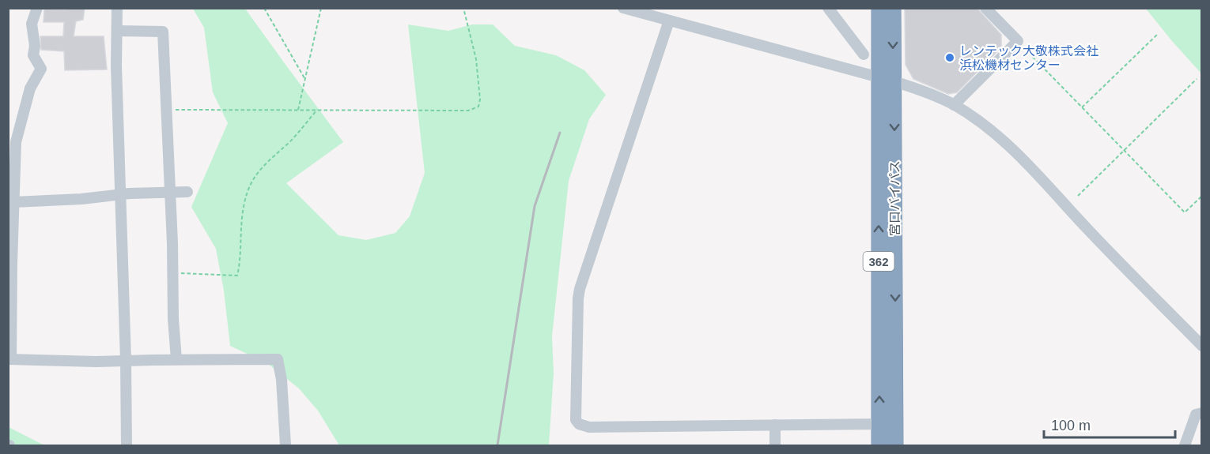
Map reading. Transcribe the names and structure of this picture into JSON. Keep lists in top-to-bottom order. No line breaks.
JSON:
{"streets":{"highway":["宮口バイパス","362"]},"places":["レンテック大敬株式会社 浜松機材センター"],"scale_bar":"100 m"}
